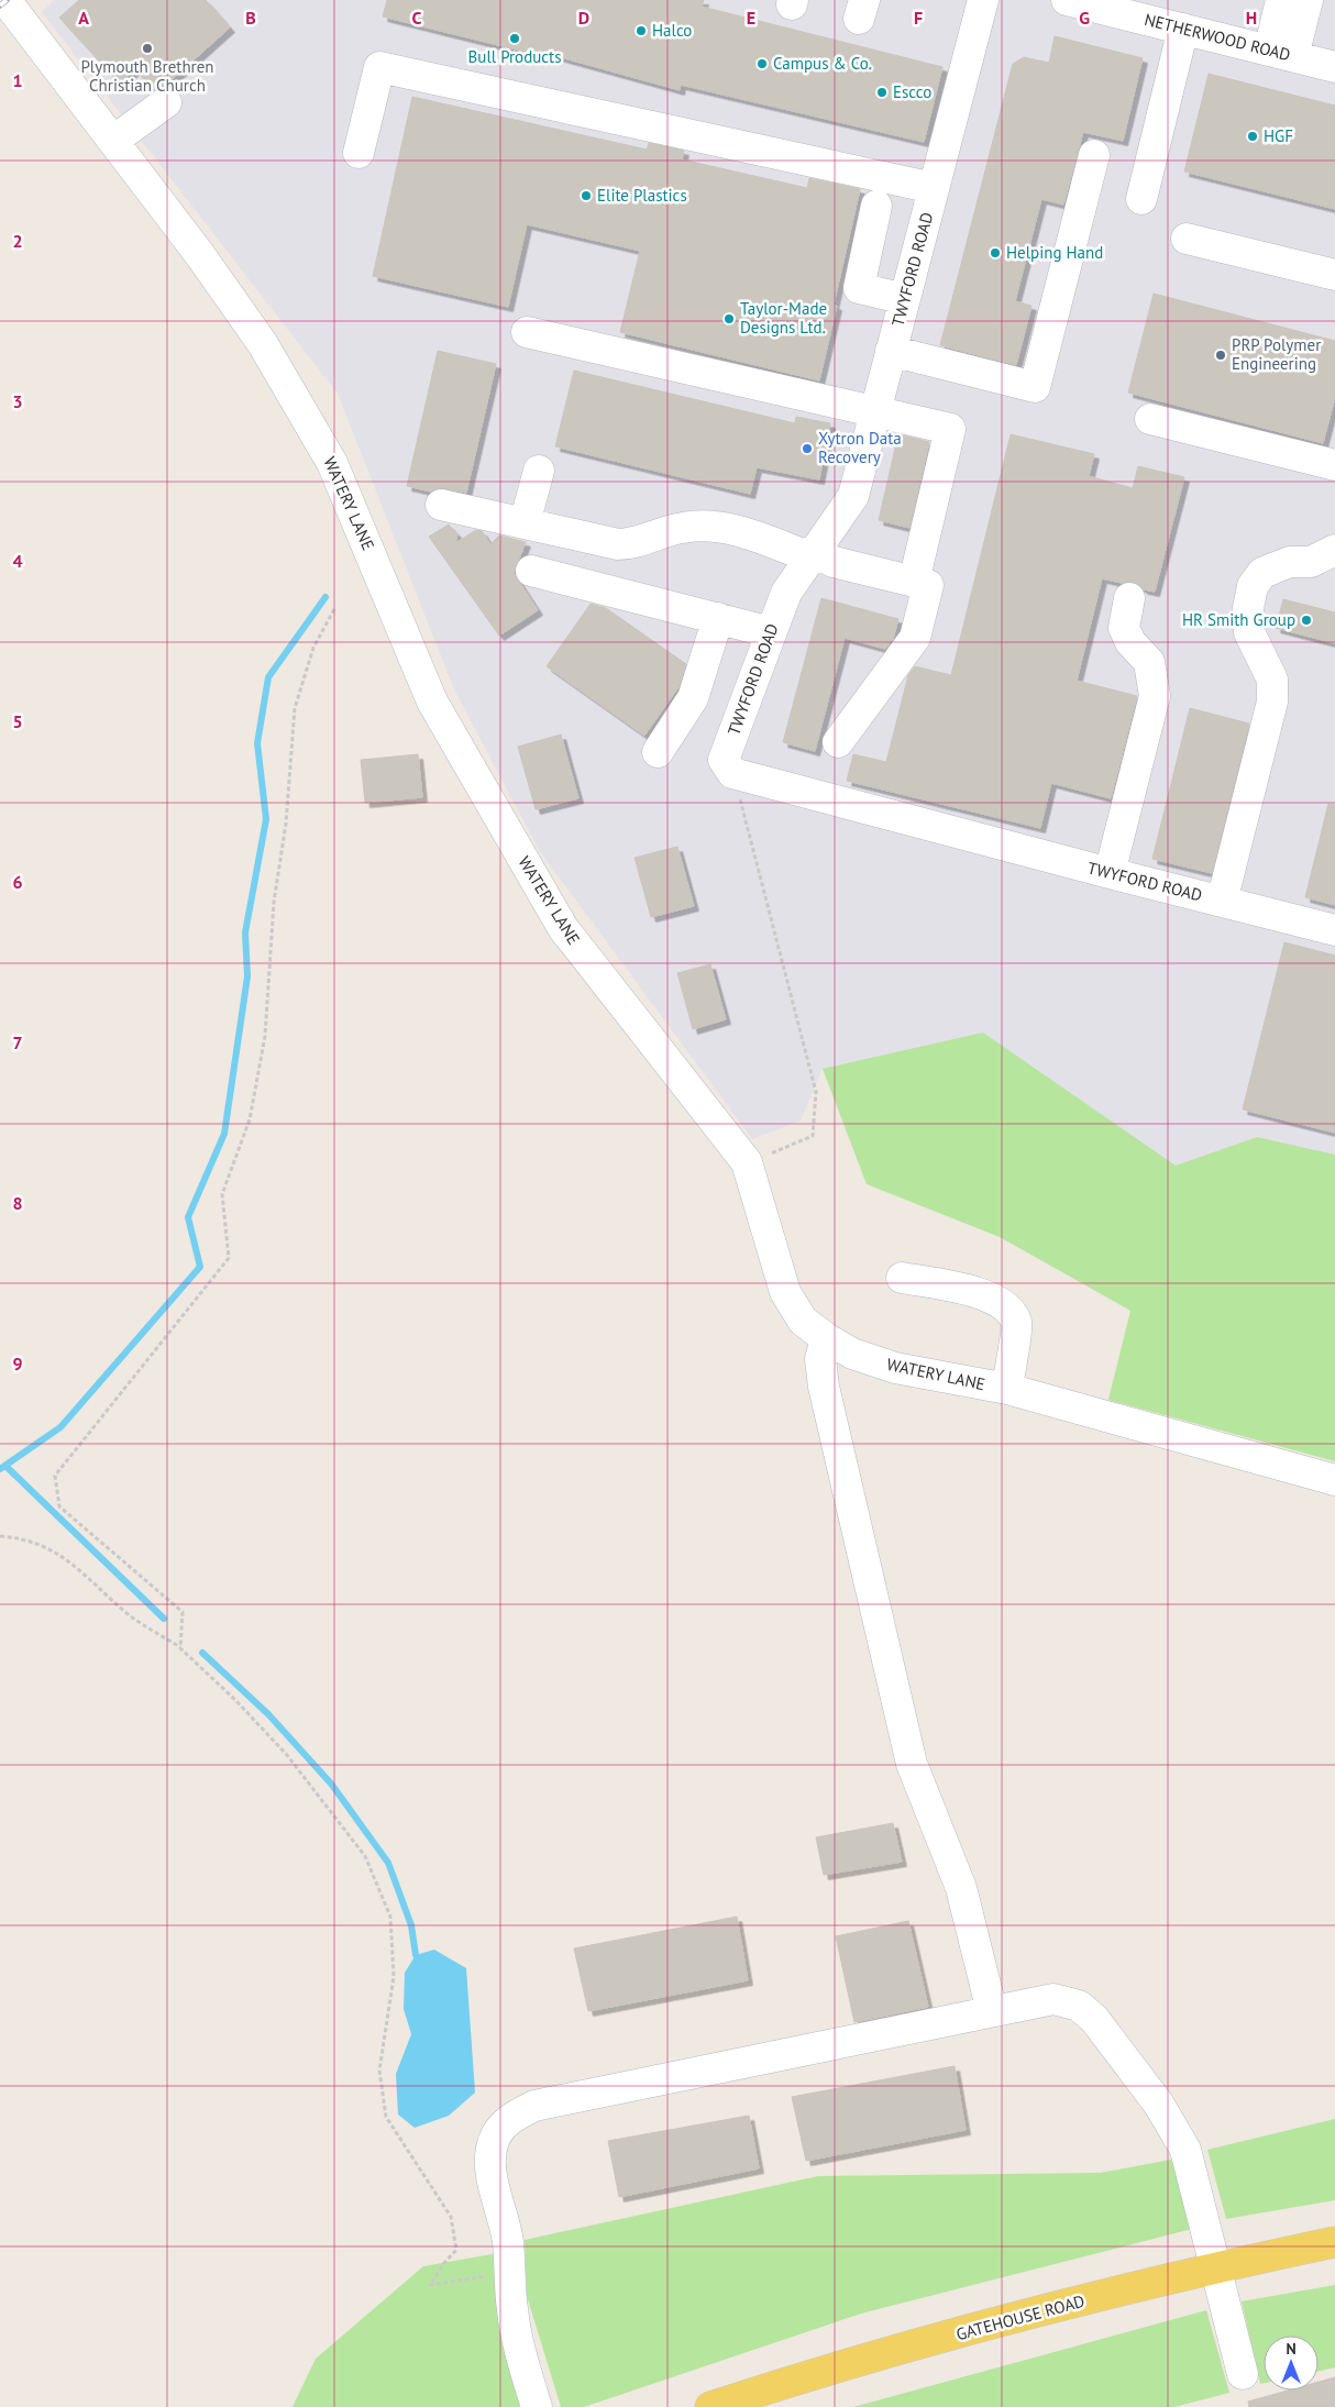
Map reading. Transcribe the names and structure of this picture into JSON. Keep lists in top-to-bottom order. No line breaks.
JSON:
{"streets":{"main road":["GATEHOUSE ROAD"],"street":["NETHERWOOD ROAD","TWYFORD ROAD","WATERY LANE"]},"places":["Halco","Bull Products","Plymouth Brethren Christian Church","Campus & Co.","Escco","HGF","Elite Plastics","Helping Hand","Taylor-Made Designs Ltd.","PRP Polymer Engineering","Xytron Data Recovery","HR Smith Group"],"north":"top","grid":{"columns":["A","B","C","D","E","F","G","H"],"rows":["1","2","3","4","5","6","7","8","9"]}}
